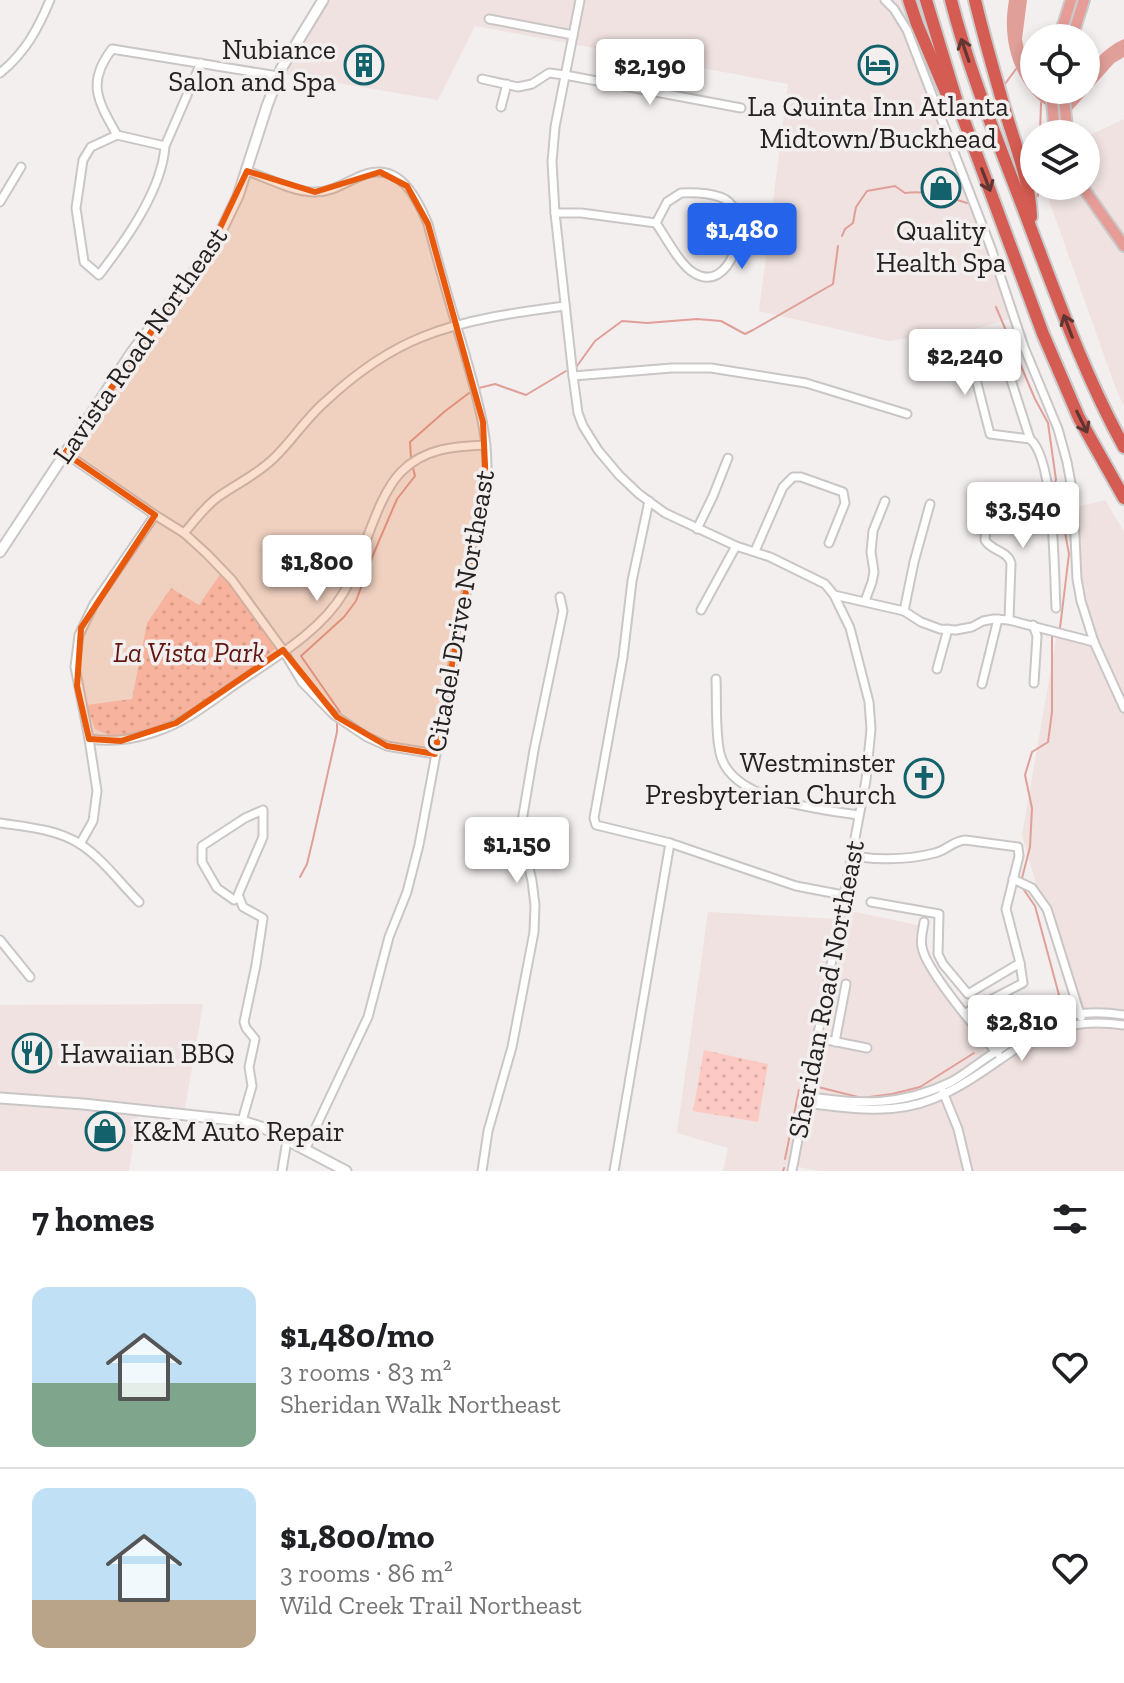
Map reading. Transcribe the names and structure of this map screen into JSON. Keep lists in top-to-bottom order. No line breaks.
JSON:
{"streets":{"main road":["Lavista Road Northeast"],"street":["Citadel Drive Northeast","Sheridan Road Northeast"]},"crossings":[["Lavista Road Northeast","Citadel Drive Northeast"]],"parks":["La Vista Park"],"places":{"building":["Nubiance Salon and Spa"],"hotel":["La Quinta Inn Atlanta Midtown/Buckhead"],"shop":["Quality Health Spa","K&M Auto Repair"],"church":["Westminster Presbyterian Church"],"restaurant":["Hawaiian BBQ"]},"page":{"price":["$2,190","$1,480","$2,240","$3,540","$1,800","$1,150","$2,810"],"heading":"7 homes","list":[{"name":"$1,480/mo","note":"3 rooms · 83 m² · Sheridan Walk Northeast"},{"name":"$1,800/mo","note":"3 rooms · 86 m² · Wild Creek Trail Northeast"}]}}
